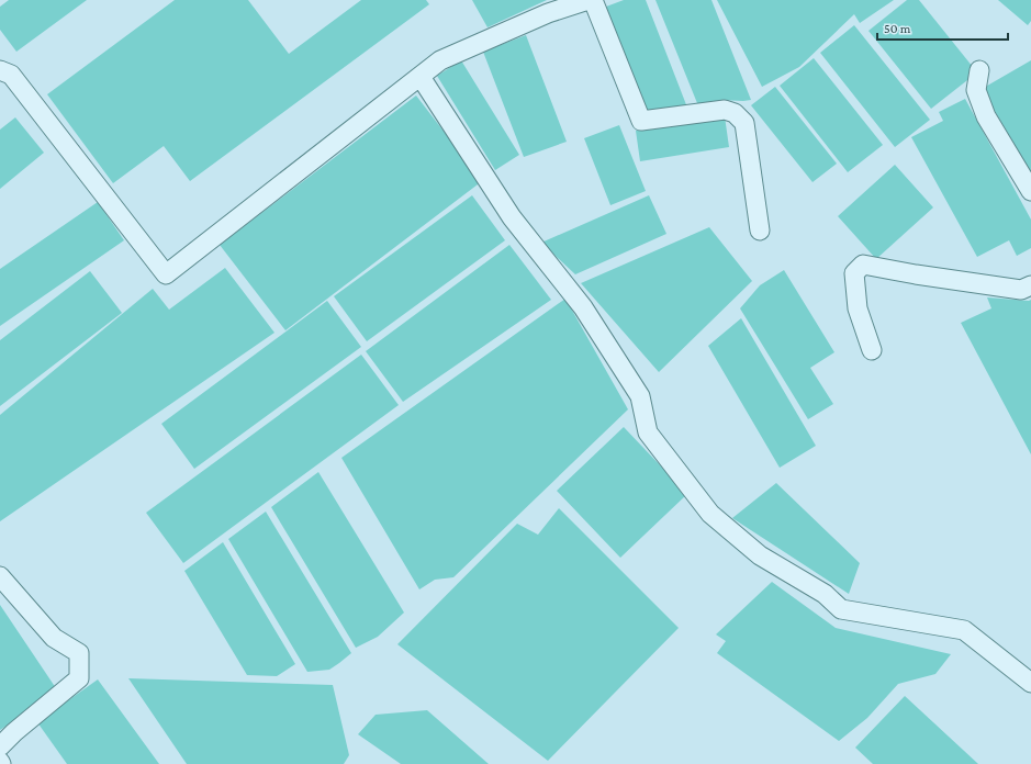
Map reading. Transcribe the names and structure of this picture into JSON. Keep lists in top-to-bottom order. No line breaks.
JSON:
{"scale_bar":"50 m"}
